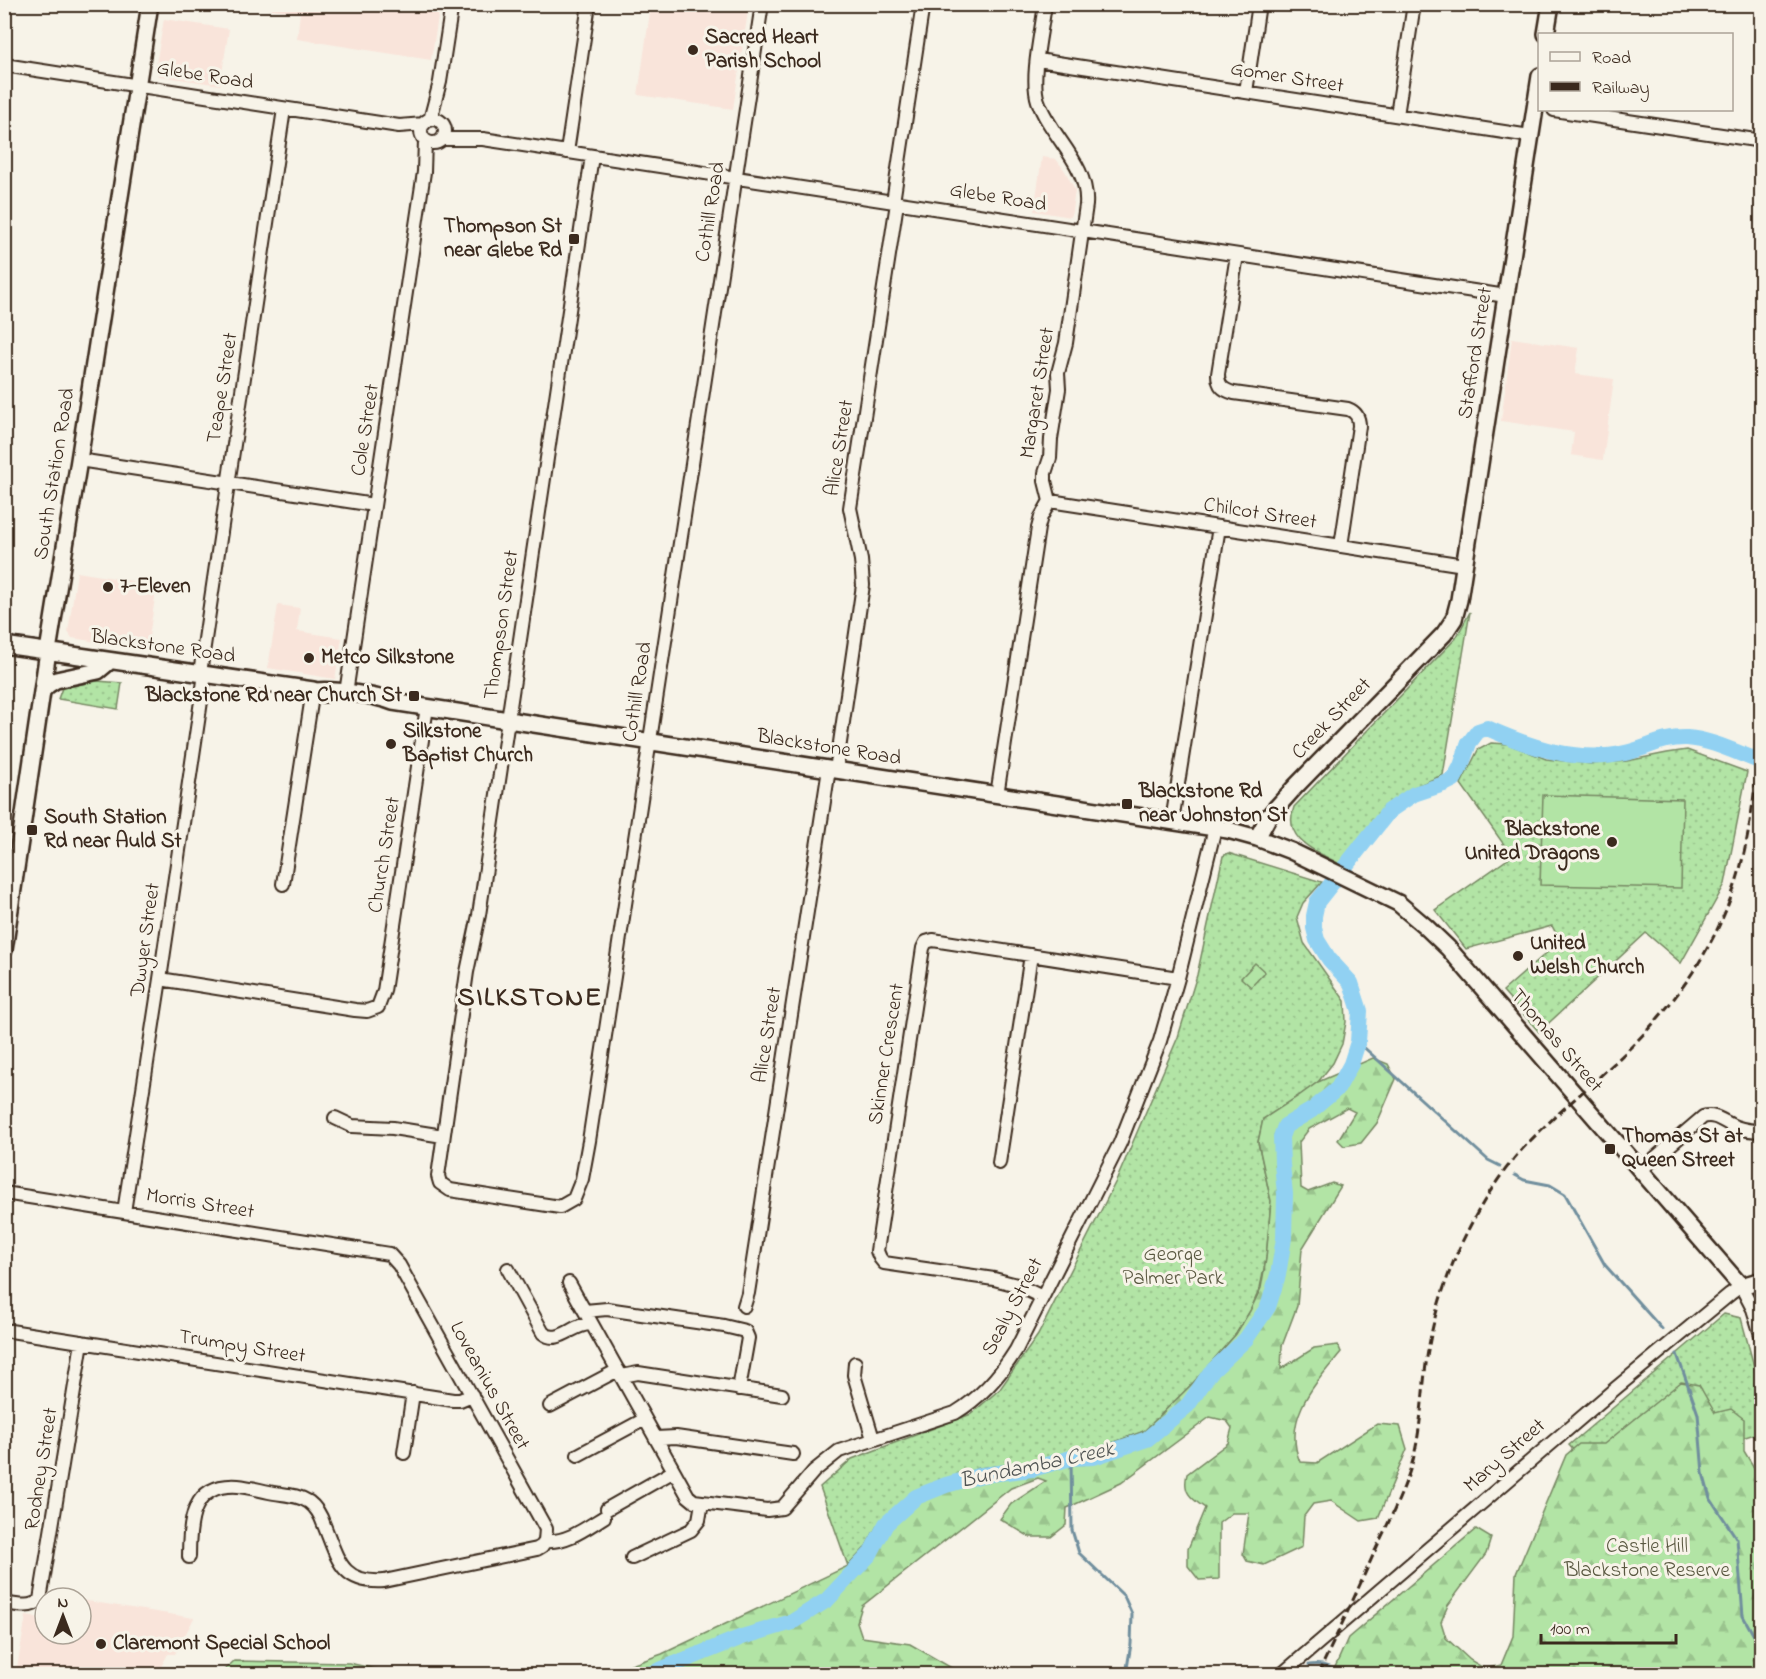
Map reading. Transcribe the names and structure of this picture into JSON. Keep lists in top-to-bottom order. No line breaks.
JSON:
{"streets":{"main road":["Stafford Street","South Station Road","Blackstone Road","Creek Street","Thomas Street","Mary Street"],"street":["Glebe Road","Gomer Street","Cothill Road","Teape Street","Margaret Street","Cole Street","Alice Street","Chilcot Street","Thompson Street","Church Street","Dwyer Street","Skinner Crescent","Morris Street","Sealy Street","Trumpy Street","Loveanius Street","Rodney Street"]},"crossings":[["Glebe Road","Cothill Road"],["Glebe Road","Stafford Street"],["Glebe Road","Teape Street"],["Glebe Road","Margaret Street"],["Glebe Road","Cole Street"],["Glebe Road","Alice Street"],["Glebe Road","South Station Road"],["Glebe Road","Thompson Street"],["Gomer Street","Stafford Street"],["Gomer Street","Margaret Street"],["Cothill Road","Thompson Street"],["Cothill Road","Blackstone Road"],["Stafford Street","Chilcot Street"],["Stafford Street","Creek Street"],["Teape Street","Blackstone Road"],["Teape Street","Dwyer Street"],["Margaret Street","Chilcot Street"],["Cole Street","Blackstone Road"],["Alice Street","Blackstone Road"],["South Station Road","Blackstone Road"],["Thompson Street","Blackstone Road"],["Blackstone Road","Creek Street"],["Blackstone Road","Church Street"],["Blackstone Road","Dwyer Street"],["Blackstone Road","Thomas Street"],["Blackstone Road","Sealy Street"],["Creek Street","Thomas Street"],["Church Street","Dwyer Street"],["Dwyer Street","Morris Street"],["Thomas Street","Mary Street"],["Skinner Crescent","Sealy Street"],["Morris Street","Loveanius Street"],["Trumpy Street","Loveanius Street"],["Trumpy Street","Rodney Street"]],"districts":["SILKSTONE"],"water":["Bundamba Creek"],"parks":["George Palmer Park","Castle Hill Blackstone Reserve"],"places":{"other":["Sacred Heart Parish School","7-Eleven","Metco Silkstone","Silkstone Baptist Church","Blackstone United Dragons","United Welsh Church","Claremont Special School"],"transit":["Thompson St near Glebe Rd","Blackstone Rd near Church St","Blackstone Rd near Johnston St","South Station Rd near Auld St","Thomas St at Queen Street"]},"legend":["Road","Railway"],"scale_bar":"100 m","north":"top"}
